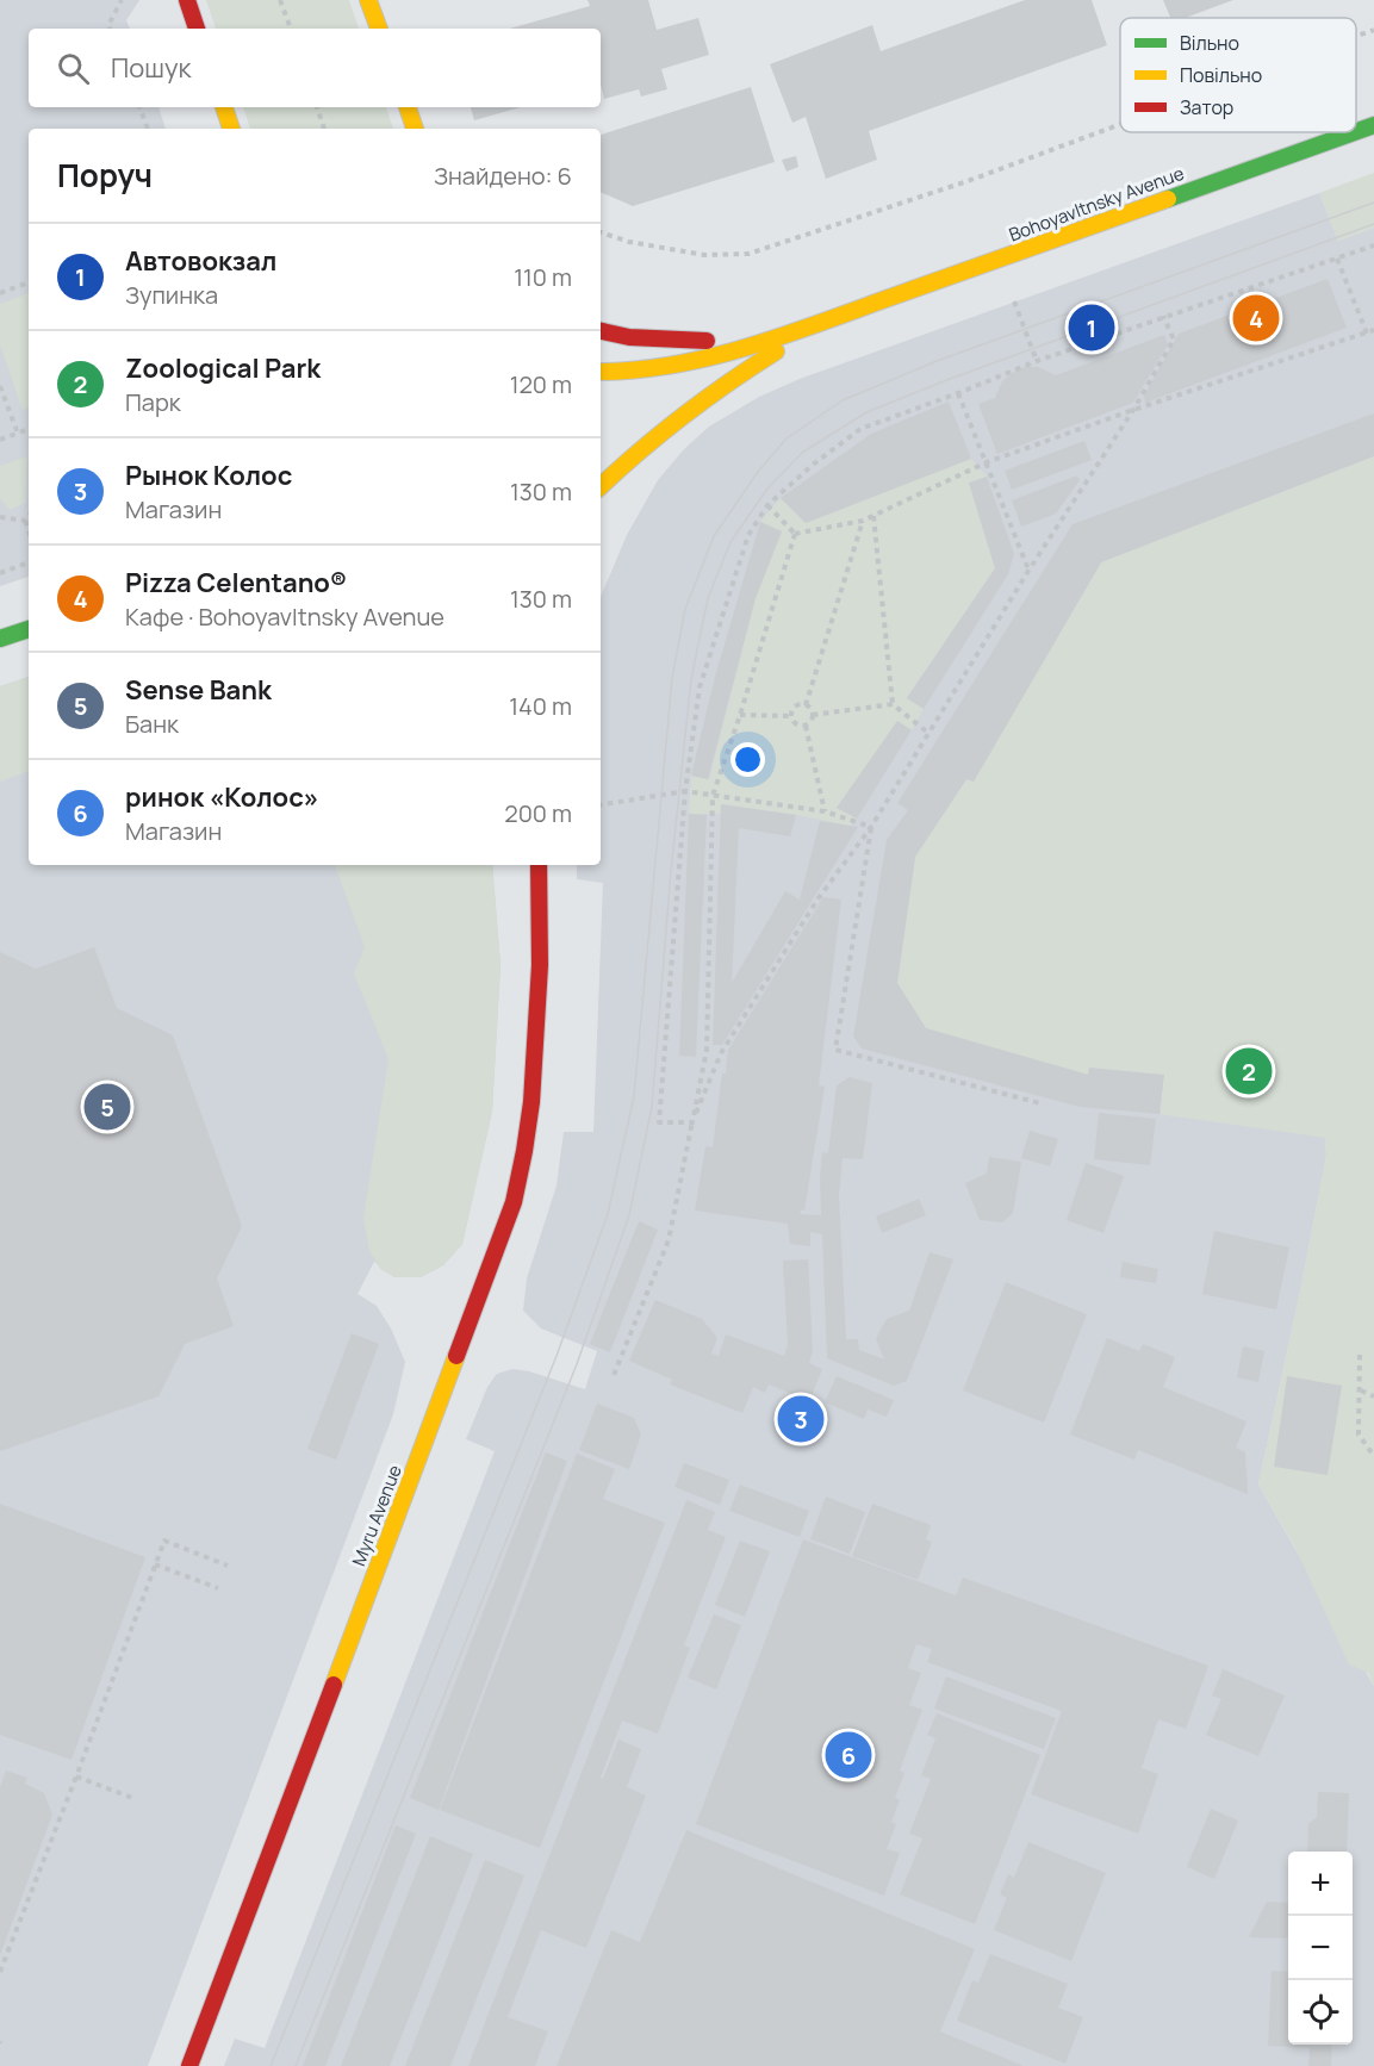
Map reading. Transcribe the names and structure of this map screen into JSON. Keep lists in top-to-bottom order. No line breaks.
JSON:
{"streets":{"main road":["Bohoyavltnsky Avenue","Myru Avenue"]},"legend":["Вільно","Повільно","Затор"],"page":{"search":"Пошук","heading":["Поруч","Знайдено: 6"],"list":[{"mark":"1","name":"Автовокзал","note":"Зупинка","value":"110 m"},{"mark":"2","name":"Zoological Park","note":"Парк","value":"120 m"},{"mark":"3","name":"Рынок Колос","note":"Магазин","value":"130 m"},{"mark":"4","name":"Pizza Celentano®","note":"Кафе · Bohoyavltnsky Avenue","value":"130 m"},{"mark":"5","name":"Sense Bank","note":"Банк","value":"140 m"},{"mark":"6","name":"ринок «Колос»","note":"Магазин","value":"200 m"}],"pins":["4","1","2","5","3","6"],"map_buttons":["+","−"]}}
